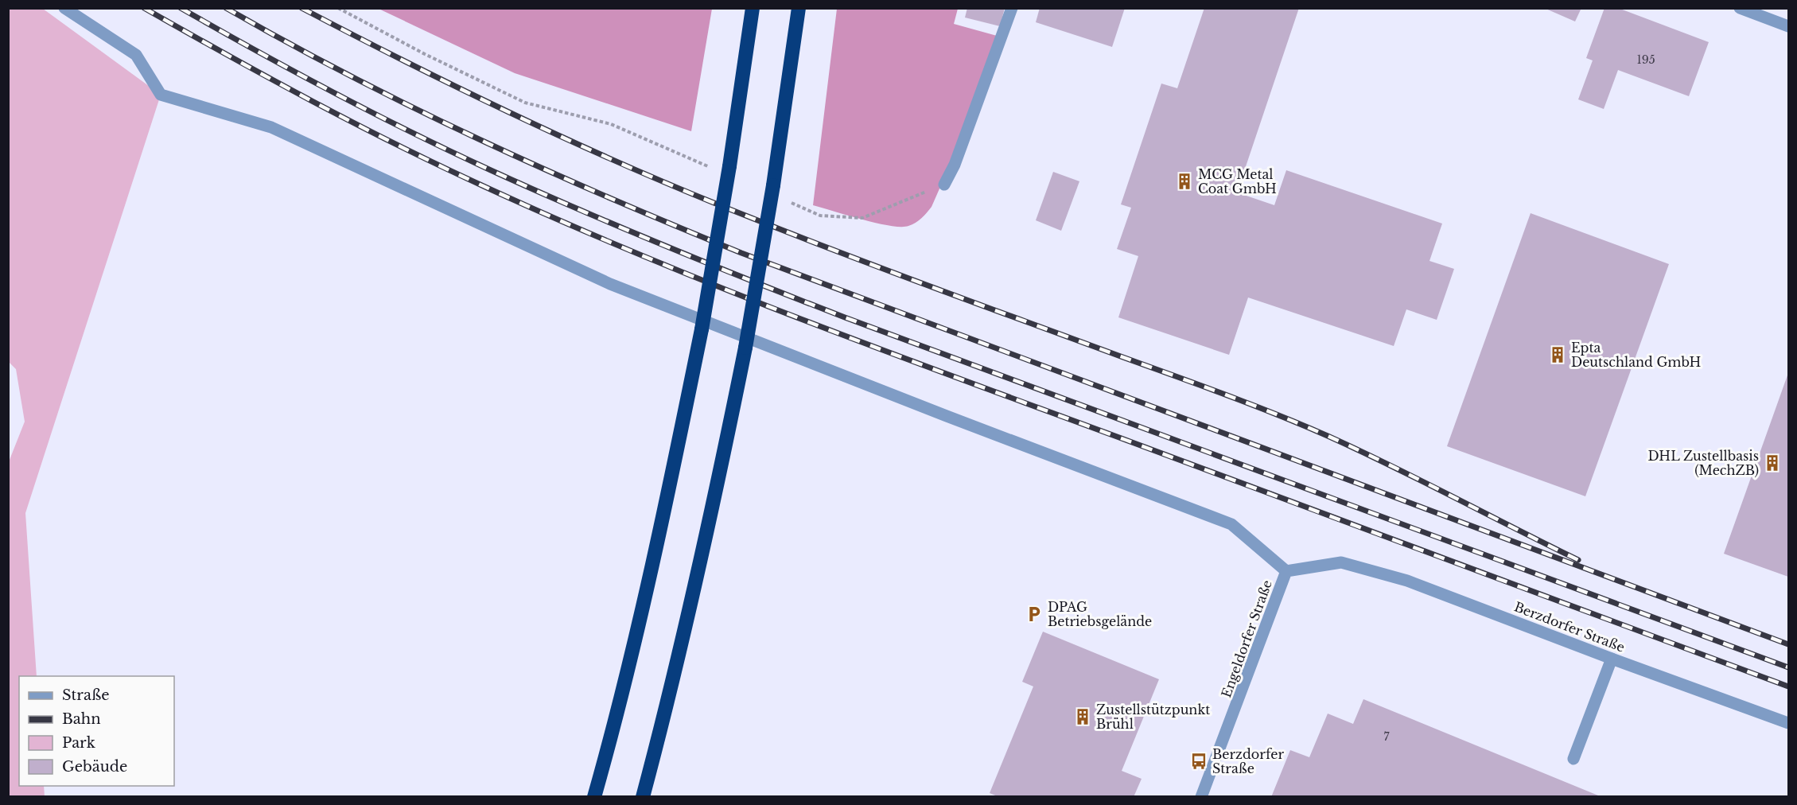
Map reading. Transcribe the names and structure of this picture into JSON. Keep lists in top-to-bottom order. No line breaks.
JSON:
{"streets":{"street":["Berzdorfer Straße","Engeldorfer Straße"]},"crossings":[["Berzdorfer Straße","Engeldorfer Straße"]],"places":{"building":["MCG Metal Coat GmbH","Epta Deutschland GmbH","DHL Zustellbasis (MechZB)","Zustellstützpunkt Brühl"],"parking":["DPAG Betriebsgelände"],"bus stop":["Berzdorfer Straße"]},"house_numbers":["195","7"],"legend":["Straße","Bahn","Park","Gebäude"]}
